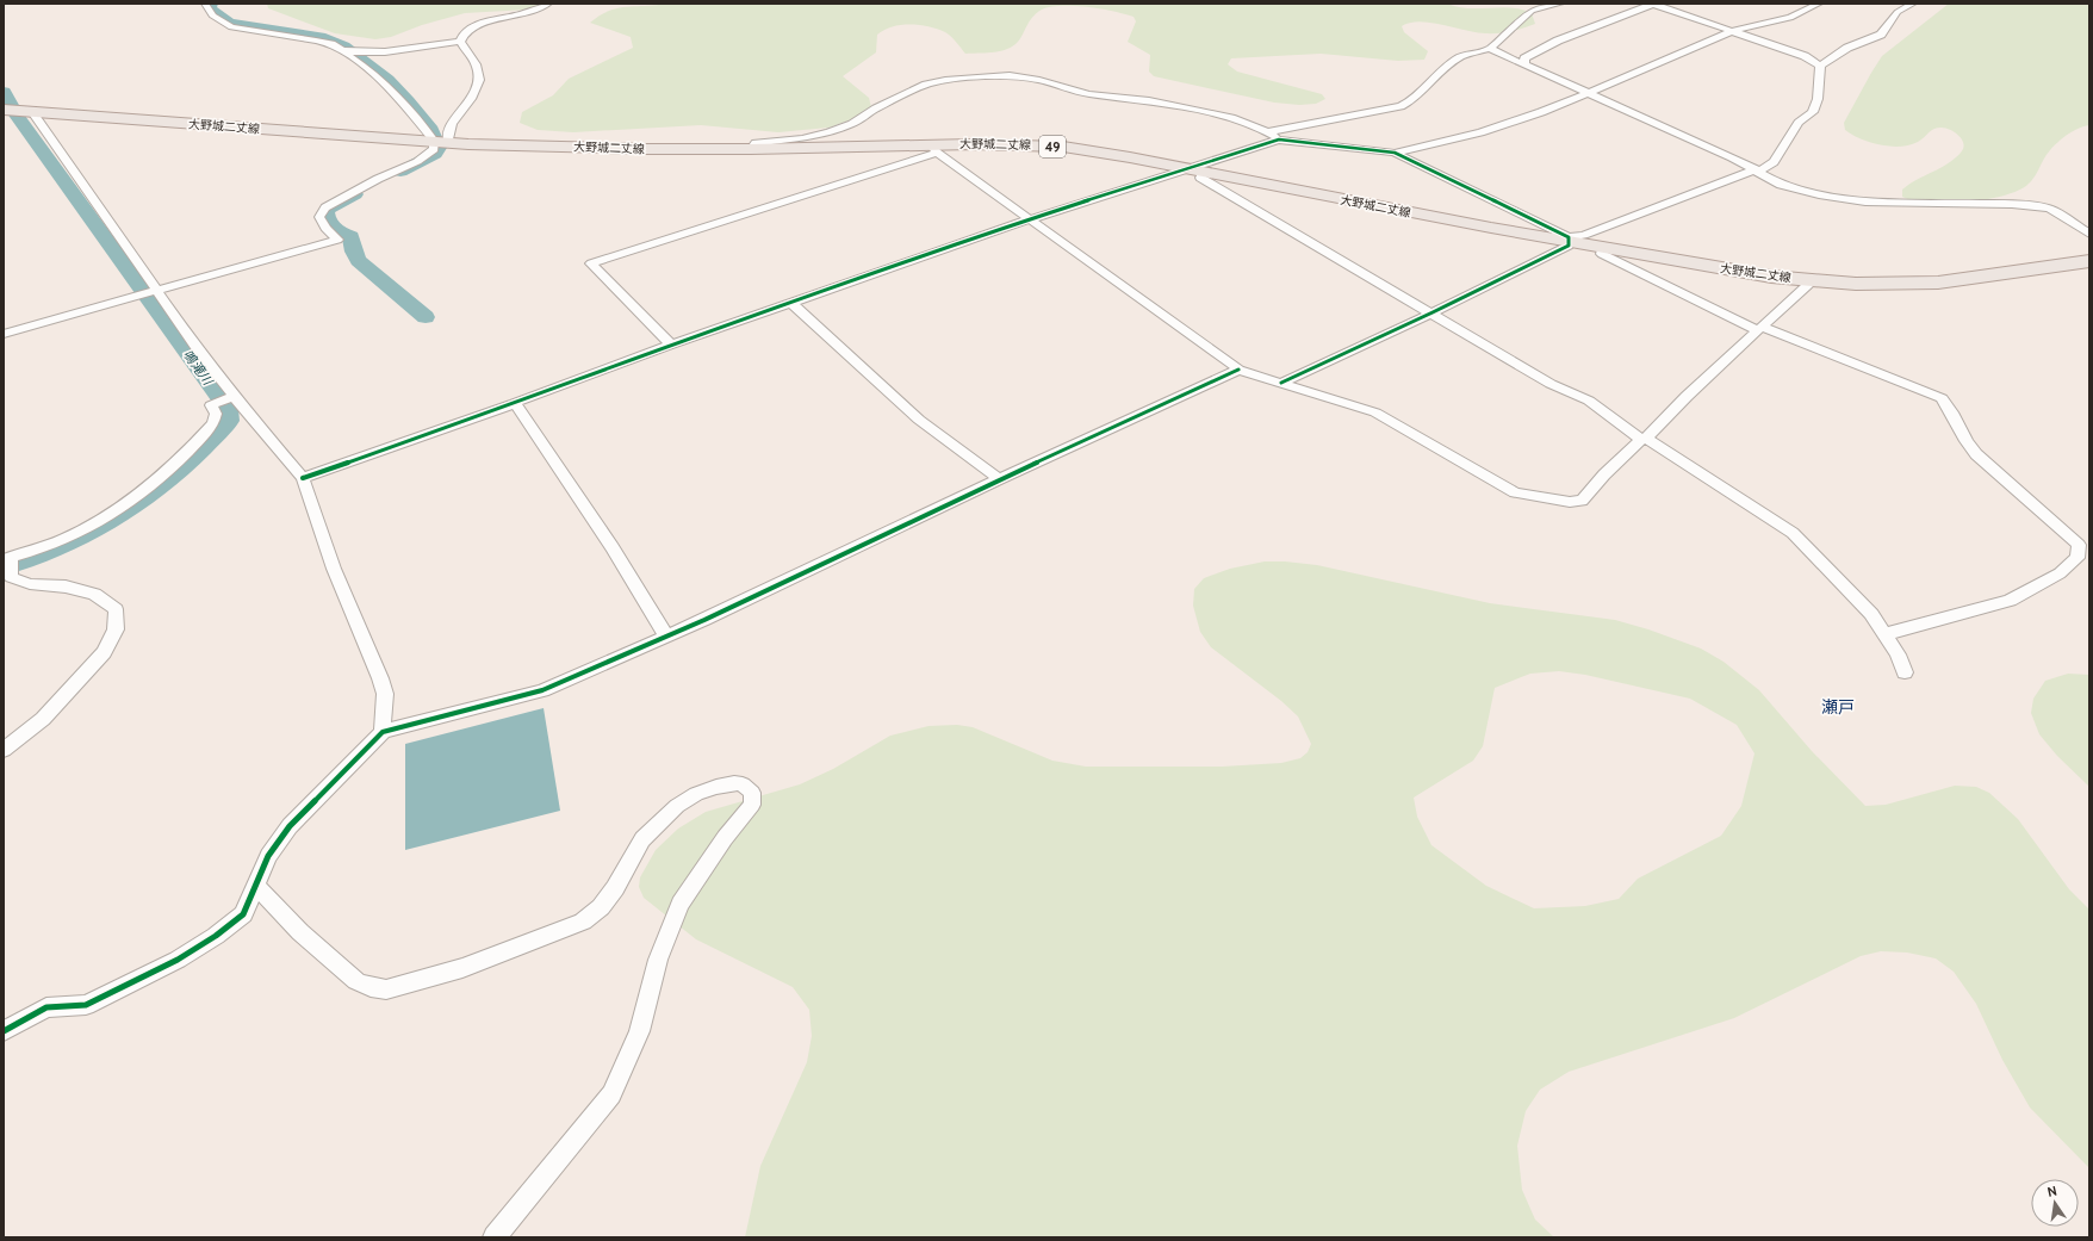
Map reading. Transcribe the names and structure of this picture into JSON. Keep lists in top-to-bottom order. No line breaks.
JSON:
{"streets":{"main road":["大野城二丈線","49"]},"districts":["瀬戸"],"water":["鳴滝川"],"north":"top"}
